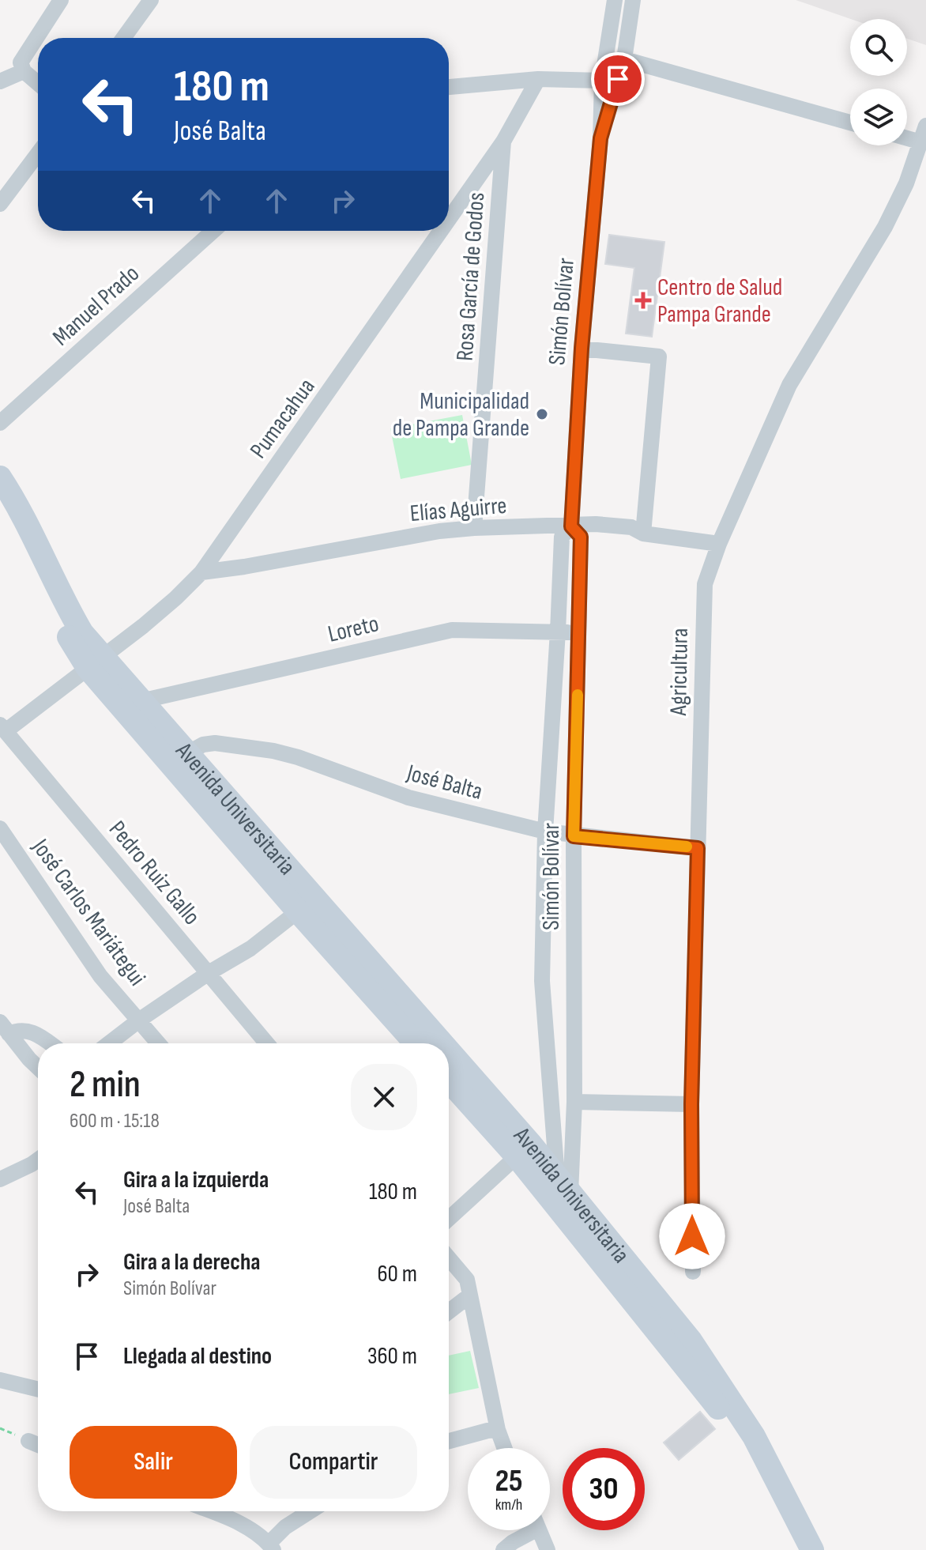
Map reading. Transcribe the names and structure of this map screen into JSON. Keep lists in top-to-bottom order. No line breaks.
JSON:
{"streets":{"main road":["Avenida Universitaria"],"street":["Rosa García de Godos","Manuel Prado","Simón Bolívar","Pumacahua","Elías Aguirre","Loreto","Agricultura","José Balta","Pedro Ruiz Gallo","José Carlos Mariátegui"]},"crossings":[["Rosa García de Godos","Pumacahua"],["Rosa García de Godos","Elías Aguirre"],["Simón Bolívar","Elías Aguirre"],["Simón Bolívar","Loreto"],["Simón Bolívar","José Balta"],["Simón Bolívar","Avenida Universitaria"],["Pumacahua","Elías Aguirre"],["Pumacahua","Avenida Universitaria"],["Pumacahua","Pedro Ruiz Gallo"],["Elías Aguirre","Agricultura"],["Loreto","Avenida Universitaria"],["Agricultura","José Balta"],["José Balta","Avenida Universitaria"]],"places":{"health":["Centro de Salud Pampa Grande"],"other":["Municipalidad de Pampa Grande"]},"page":{"turn":["180 m","José Balta"],"heading":["2 min","600 m · 15:18"],"list":[{"name":"Gira a la izquierda","note":"José Balta","value":"180 m"},{"name":"Gira a la derecha","note":"Simón Bolívar","value":"60 m"},{"name":"Llegada al destino","value":"360 m"}],"buttons":["Salir","Compartir"],"speed":"25 km/h","limit":"30"}}
